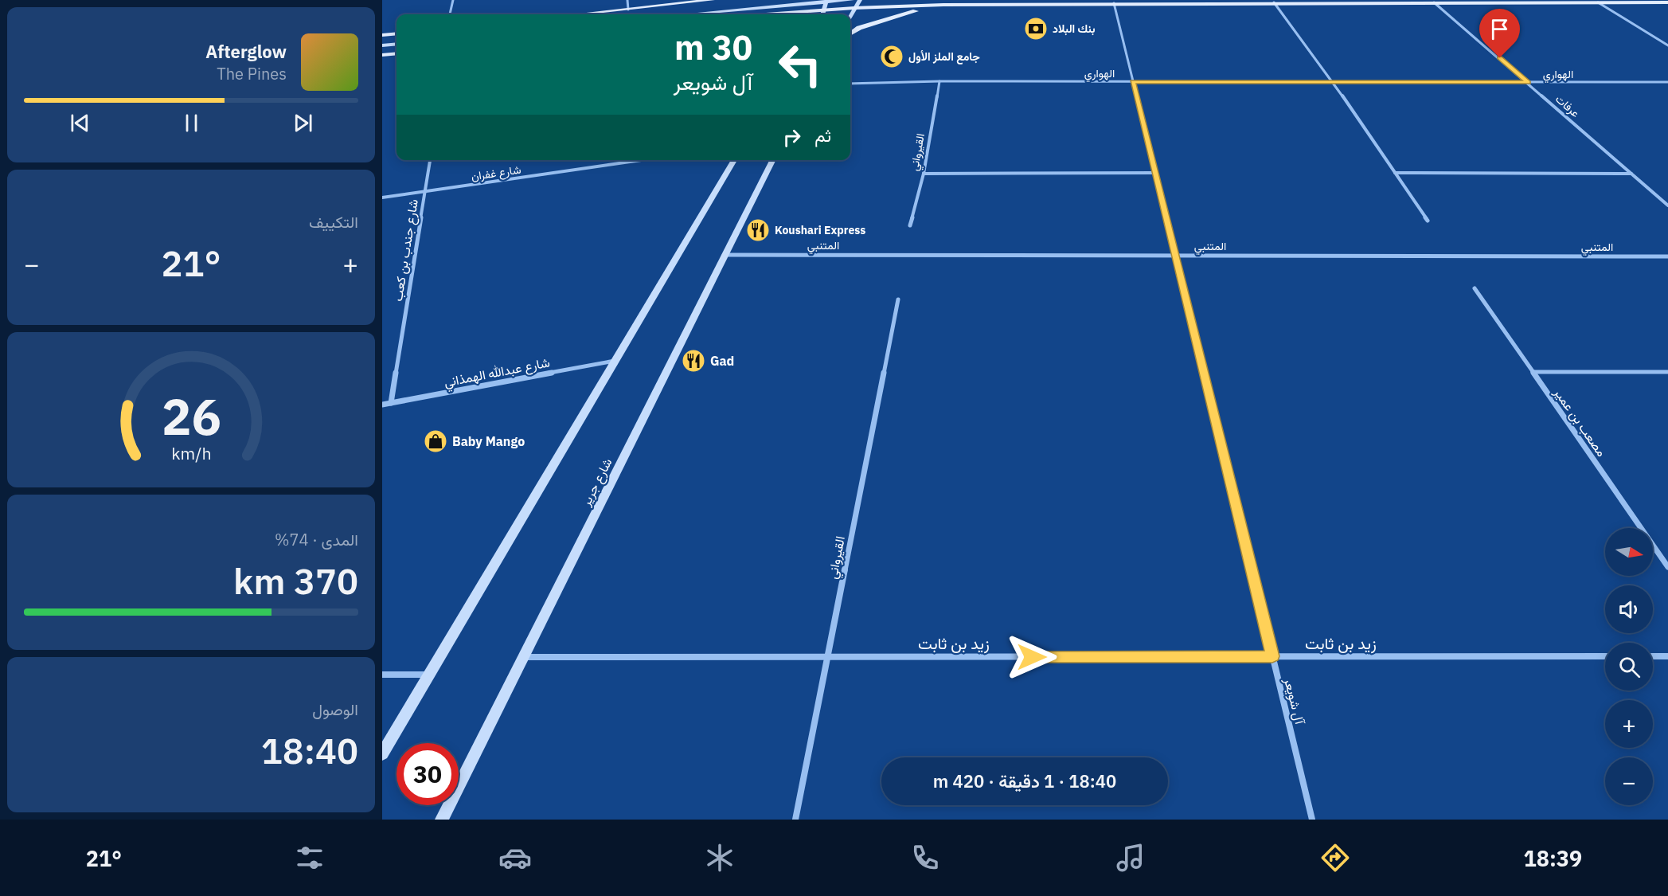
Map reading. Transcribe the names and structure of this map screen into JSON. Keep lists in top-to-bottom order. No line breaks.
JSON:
{"streets":{"main road":["شارع جرير"],"street":["الهواري","عرفات","القيرواني","شارع غفران","المتنبي","شارع جندب بن كعب","شارع عبدالله الهمذاني","مصعب بن عمير","زيد بن ثابت","آل شويعر"]},"crossings":[["الهواري","عرفات"],["الهواري","القيرواني"],["الهواري","آل شويعر"],["القيرواني","زيد بن ثابت"],["شارع غفران","شارع جندب بن كعب"],["المتنبي","شارع جرير"],["المتنبي","آل شويعر"],["شارع جندب بن كعب","شارع عبدالله الهمذاني"],["شارع جرير","زيد بن ثابت"],["زيد بن ثابت","آل شويعر"]],"places":{"bank":["بنك البلاد"],"mosque":["جامع الملز الأول"],"restaurant":["Koushari Express","Gad"],"shop":["Baby Mango"]},"north":"right","page":{"turn":["30 m","آل شويعر"],"song":["Afterglow","The Pines"],"then":"ثم","tile":["التكييف",["المدى · 74%","370 km"],["الوصول","18:40"]],"heat":["−","21°","+"],"map_buttons":["+","−"],"limit":"30","trip":"18:40 · 1 دقيقة · 420 m","tabs":["18:39","21°"],"gauge":["26","km/h"]}}
